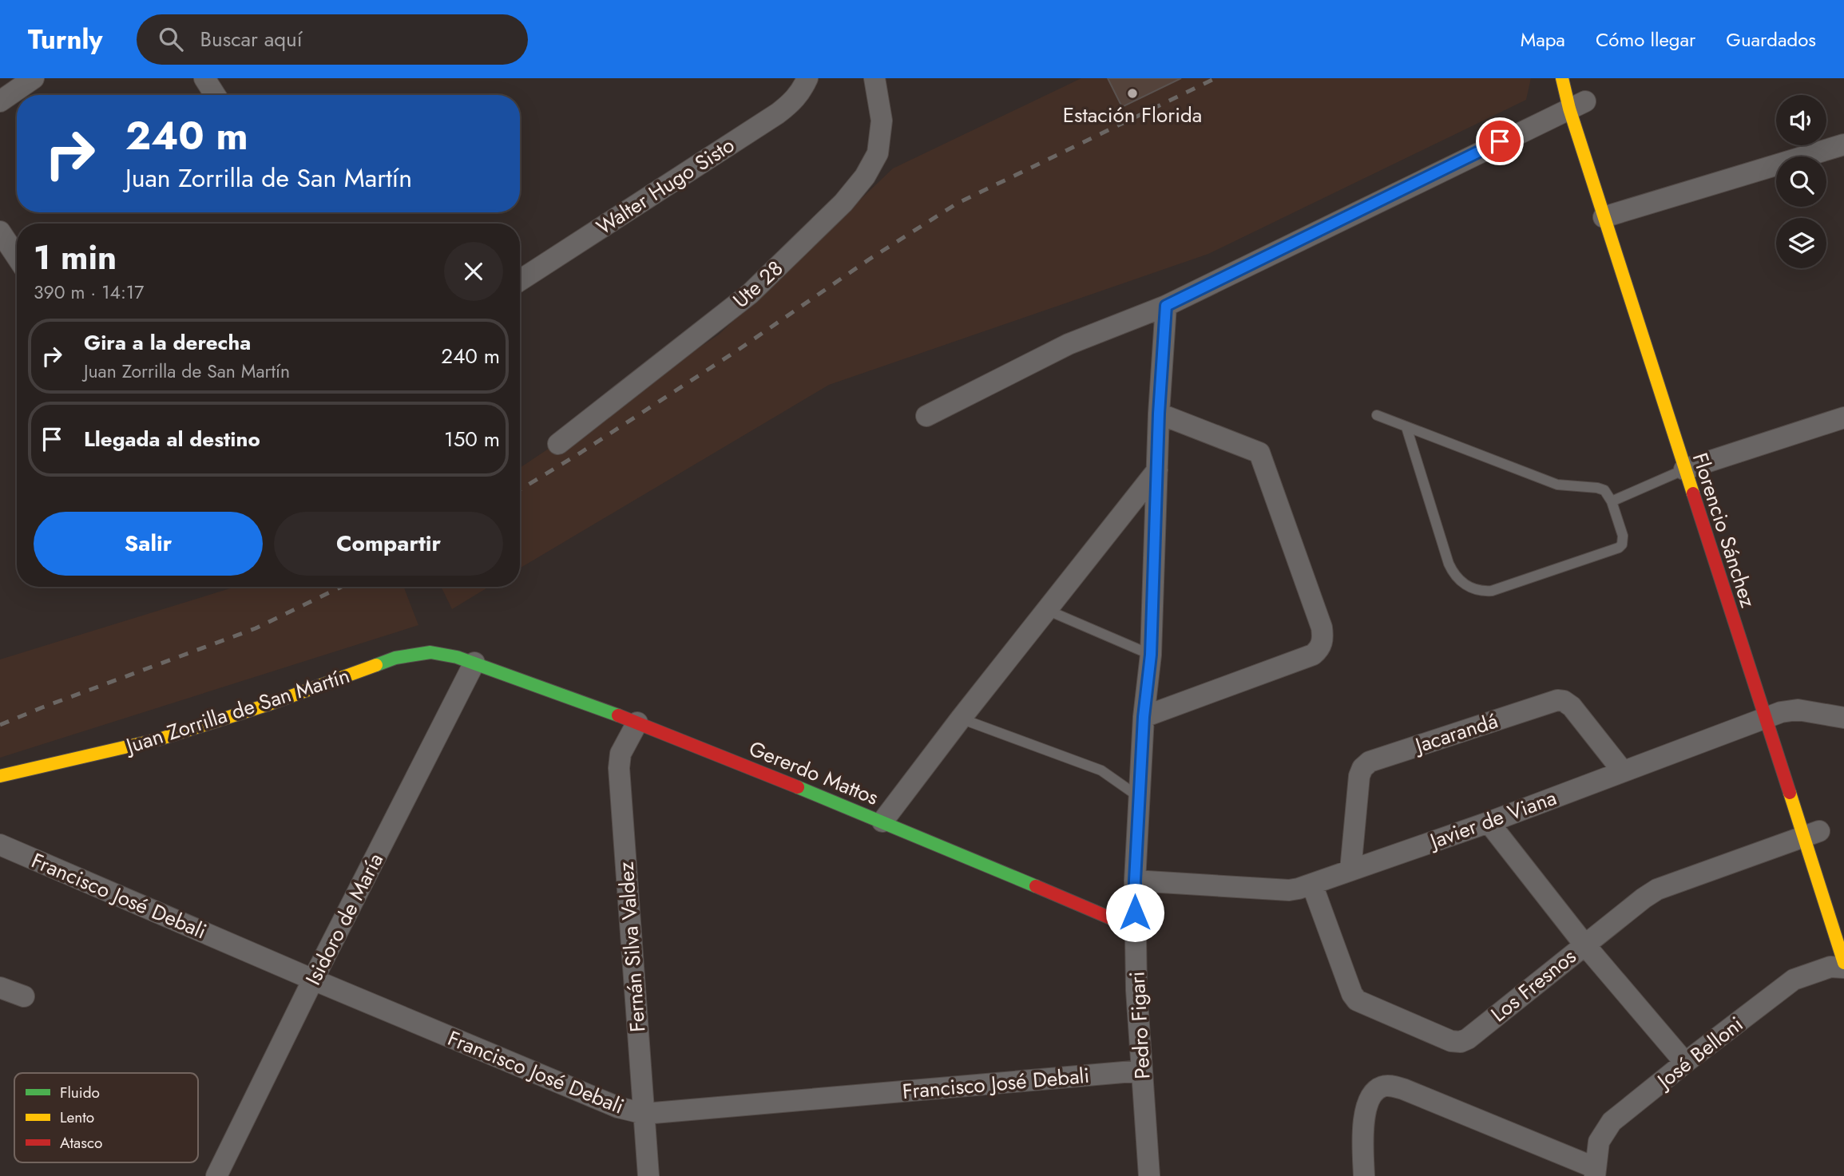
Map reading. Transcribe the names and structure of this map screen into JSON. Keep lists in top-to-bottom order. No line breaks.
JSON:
{"streets":{"street":["Walter Hugo Sisto","Ute 28","Florencio Sánchez","Juan Zorrilla de San Martín","Jacarandá","Gererdo Mattos","Javier de Viana","Francisco José Debali","Isidoro de María","Fernán Silva Valdez","Los Fresnos","Pedro Figari","José Belloni"]},"crossings":[["Florencio Sánchez","Javier de Viana"],["Florencio Sánchez","Los Fresnos"],["Juan Zorrilla de San Martín","Gererdo Mattos"],["Juan Zorrilla de San Martín","Isidoro de María"],["Jacarandá","Javier de Viana"],["Gererdo Mattos","Isidoro de María"],["Gererdo Mattos","Fernán Silva Valdez"],["Gererdo Mattos","Pedro Figari"],["Javier de Viana","Los Fresnos"],["Javier de Viana","Pedro Figari"],["Francisco José Debali","Isidoro de María"],["Francisco José Debali","Fernán Silva Valdez"],["Francisco José Debali","Pedro Figari"]],"places":["Estación Florida"],"legend":["Fluido","Lento","Atasco"],"page":{"header":"Turnly","search":"Buscar aquí","nav":["Mapa","Cómo llegar","Guardados"],"turn":["240 m","Juan Zorrilla de San Martín"],"heading":["1 min","390 m · 14:17"],"list":[{"name":"Gira a la derecha","note":"Juan Zorrilla de San Martín","value":"240 m"},{"name":"Llegada al destino","value":"150 m"}],"buttons":["Salir","Compartir"]}}
